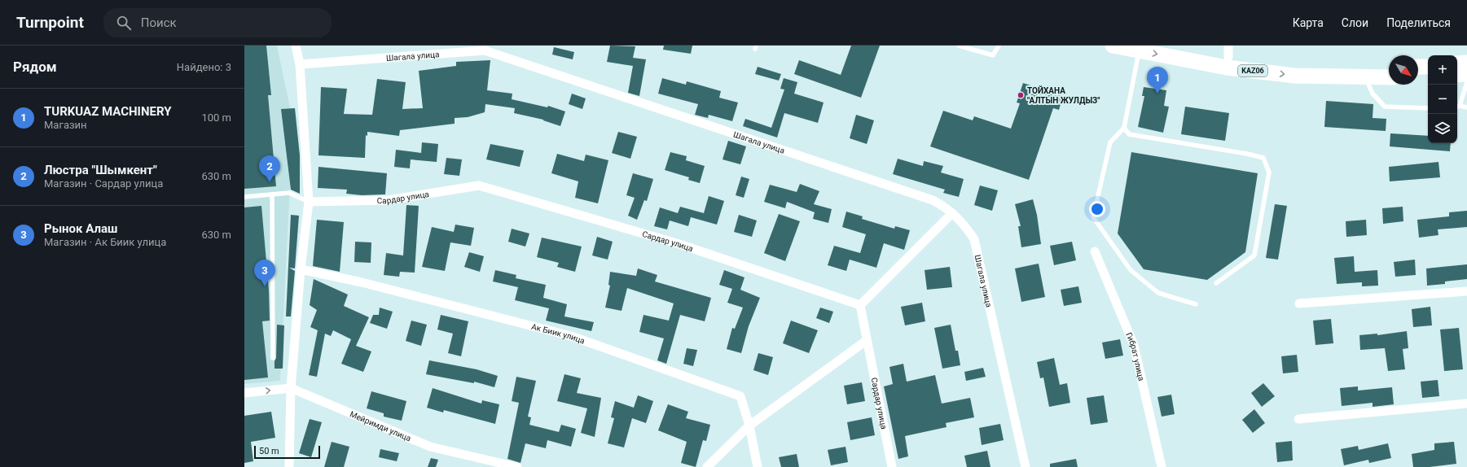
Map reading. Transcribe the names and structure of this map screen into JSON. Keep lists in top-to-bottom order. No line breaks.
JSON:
{"streets":{"highway":["KАZ06"],"street":["Шагала улица","Сардар улица","Ак Биик улица","Гибрат улица","Мейримди улица"]},"places":["ТОЙХАНА \"АЛТЫН ЖУЛДЫЗ\""],"scale_bar":"50 m","north":"bottom right","page":{"header":"Turnpoint","search":"Поиск","nav":["Карта","Слои","Поделиться"],"heading":["Рядом","Найдено: 3"],"map_buttons":["+","−"],"pins":["1","2","3"],"list":[{"mark":"1","name":"TURKUAZ MACHINERY","note":"Магазин","value":"100 m"},{"mark":"2","name":"Люстра \"Шымкент\"","note":"Магазин · Сардар улица","value":"630 m"},{"mark":"3","name":"Рынок Алаш","note":"Магазин · Ак Биик улица","value":"630 m"}],"scale":"50 m"}}
